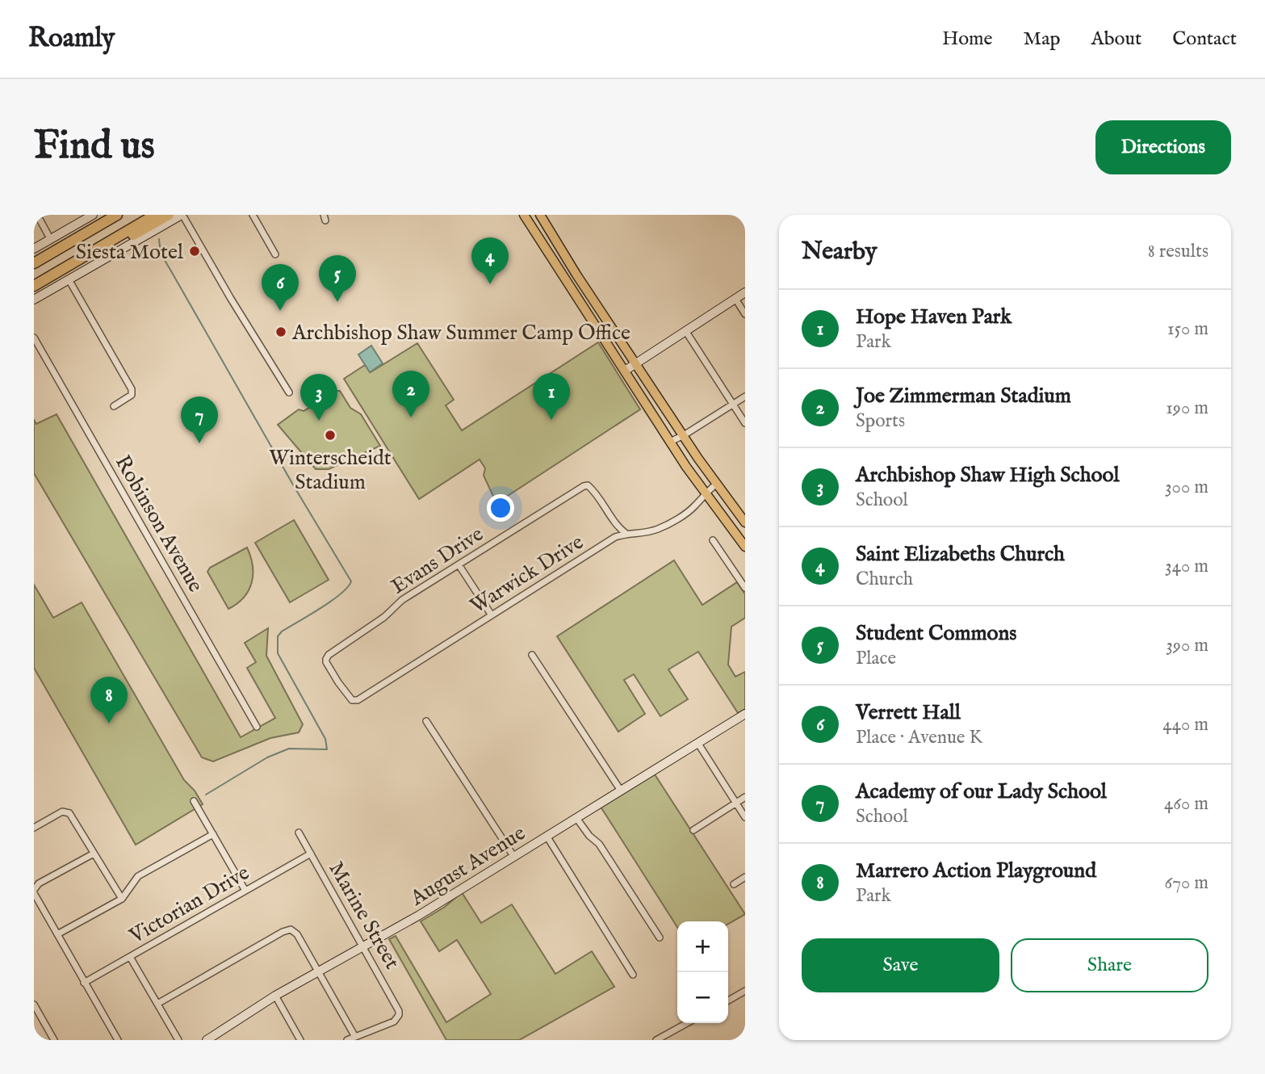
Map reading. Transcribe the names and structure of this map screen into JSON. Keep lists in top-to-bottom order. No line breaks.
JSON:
{"streets":{"street":["Robinson Avenue","Evans Drive","Warwick Drive","August Avenue","Victorian Drive","Marine Street"]},"crossings":[["Evans Drive","Warwick Drive"],["August Avenue","Marine Street"],["Victorian Drive","Marine Street"]],"places":["Siesta Motel","Archbishop Shaw Summer Camp Office","Winterscheidt Stadium"],"page":{"header":"Roamly","nav":["Home","Map","About","Contact"],"buttons":["Directions",["Save","Share"]],"title":"Find us","heading":["Nearby","8 results"],"pins":["4","5","6","2","1","3","7","8"],"list":[{"mark":"1","name":"Hope Haven Park","note":"Park","value":"150 m"},{"mark":"2","name":"Joe Zimmerman Stadium","note":"Sports","value":"190 m"},{"mark":"3","name":"Archbishop Shaw High School","note":"School","value":"300 m"},{"mark":"4","name":"Saint Elizabeths Church","note":"Church","value":"340 m"},{"mark":"5","name":"Student Commons","note":"Place","value":"390 m"},{"mark":"6","name":"Verrett Hall","note":"Place · Avenue K","value":"440 m"},{"mark":"7","name":"Academy of our Lady School","note":"School","value":"460 m"},{"mark":"8","name":"Marrero Action Playground","note":"Park","value":"670 m"}],"map_buttons":["+","−"]}}
